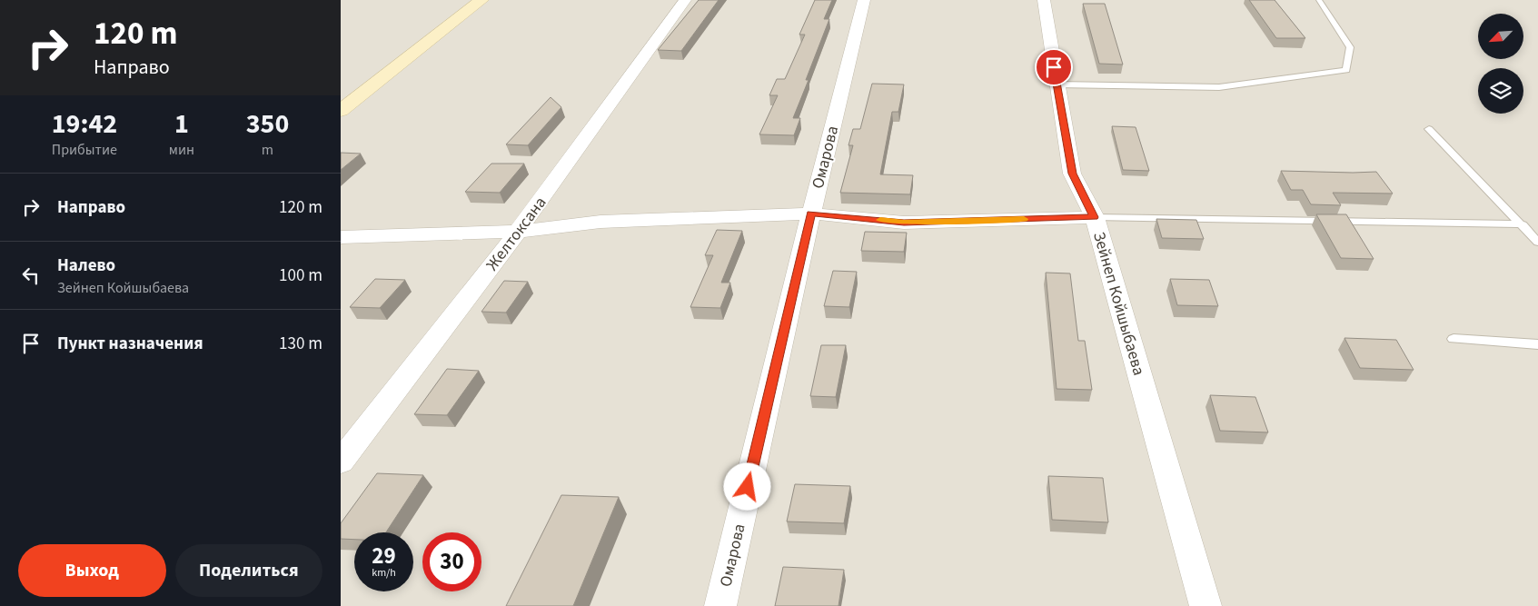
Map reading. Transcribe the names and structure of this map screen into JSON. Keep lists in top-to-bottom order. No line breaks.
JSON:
{"streets":{"street":["Омарова","Желтоксана","Зейнеп Койшыбаева"]},"north":"bottom left","page":{"turn":["120 m","Направо"],"eta":["19:42","Прибытие","1","мин","350","m"],"list":[{"name":"Направо","value":"120 m"},{"name":"Налево","note":"Зейнеп Койшыбаева","value":"100 m"},{"name":"Пункт назначения","value":"130 m"}],"speed":"29 km/h","limit":"30","buttons":["Выход","Поделиться"]}}
